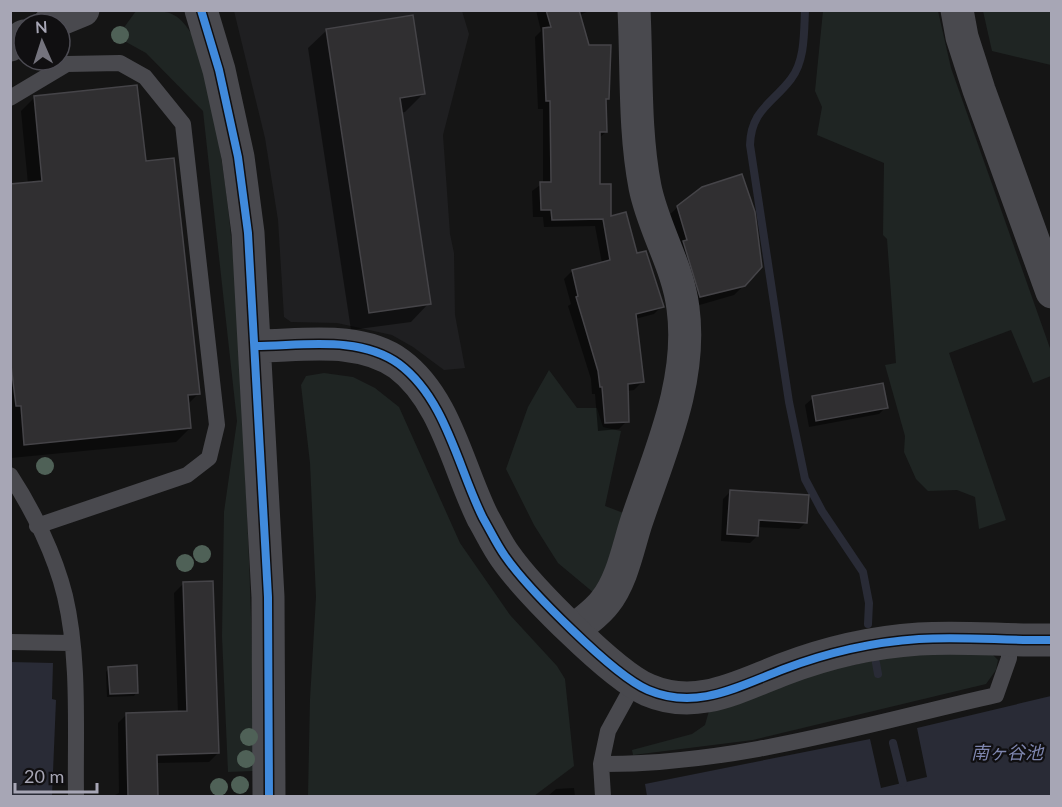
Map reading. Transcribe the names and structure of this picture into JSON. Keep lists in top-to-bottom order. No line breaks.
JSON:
{"water":["南ヶ谷池"],"scale_bar":"20 m","north":"top"}
